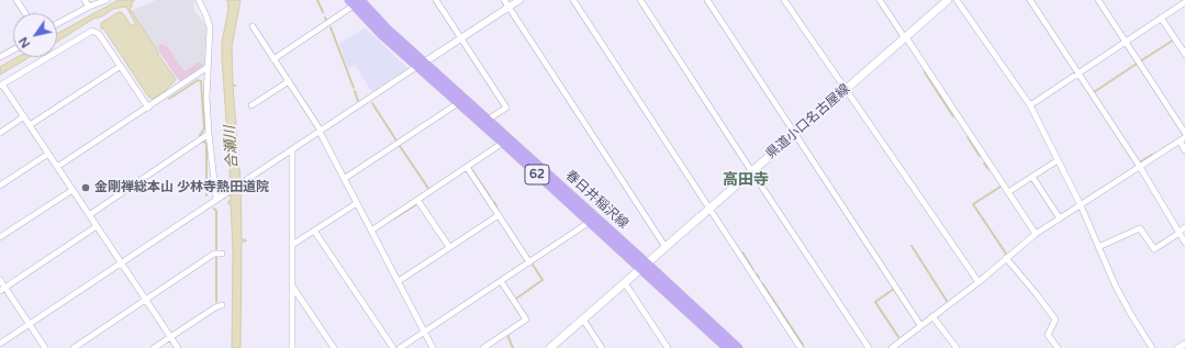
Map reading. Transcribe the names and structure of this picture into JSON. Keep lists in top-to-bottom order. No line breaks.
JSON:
{"streets":{"main road":["県道小口名古屋線","62","春日井稲沢線"]},"crossings":[["県道小口名古屋線","春日井稲沢線"]],"districts":["高田寺"],"water":["合瀬川"],"places":["金剛禅総本山 少林寺熱田道院"],"north":"bottom left"}
